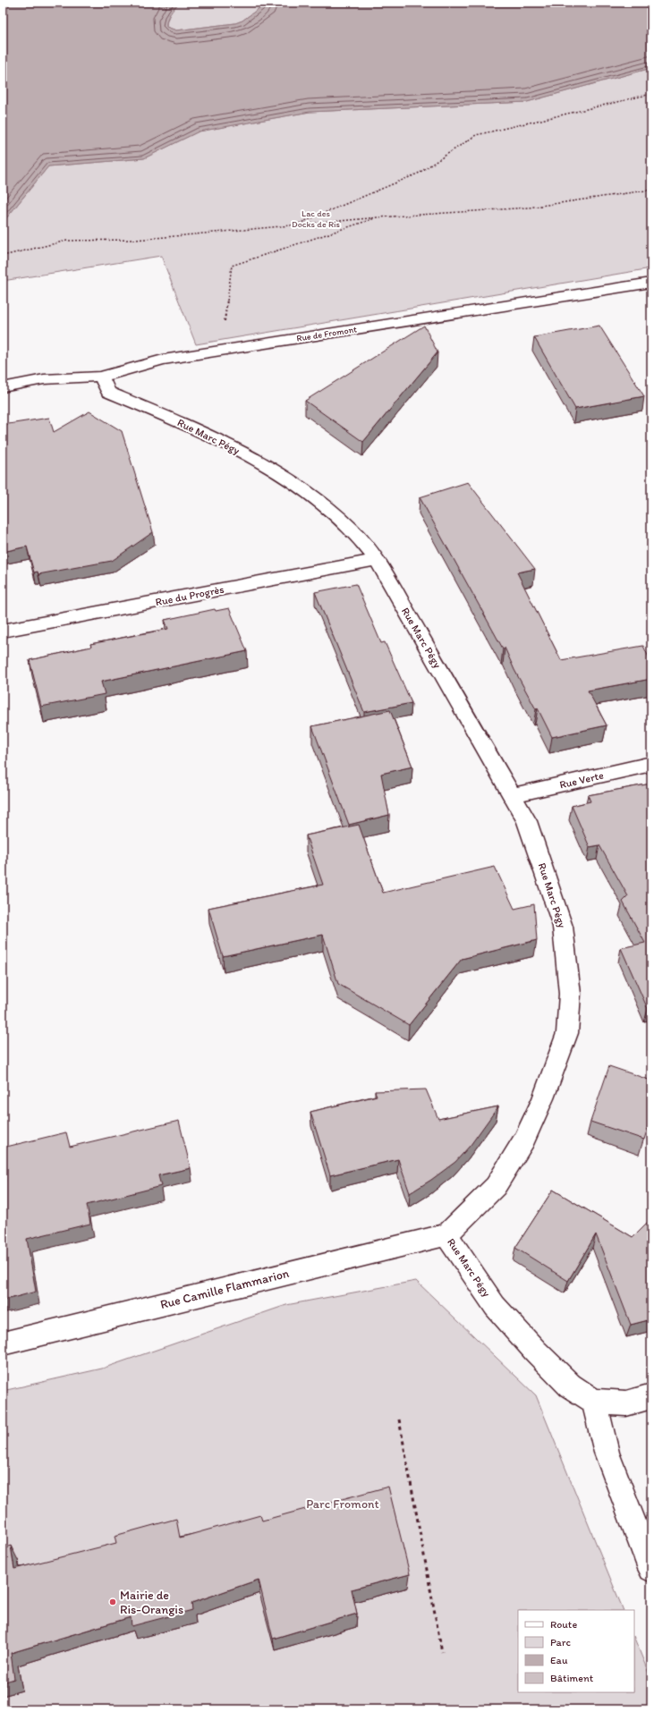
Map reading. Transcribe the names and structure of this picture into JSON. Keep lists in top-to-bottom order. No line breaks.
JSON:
{"streets":{"street":["Rue de Fromont","Rue Marc Pégy","Rue du Progrès","Rue Verte","Rue Camille Flammarion"]},"crossings":[["Rue de Fromont","Rue Marc Pégy"],["Rue Marc Pégy","Rue du Progrès"],["Rue Marc Pégy","Rue Verte"],["Rue Marc Pégy","Rue Camille Flammarion"]],"parks":["Lac des Docks de Ris","Parc Fromont"],"places":["Mairie de Ris-Orangis"],"legend":["Route","Parc","Eau","Bâtiment"]}
